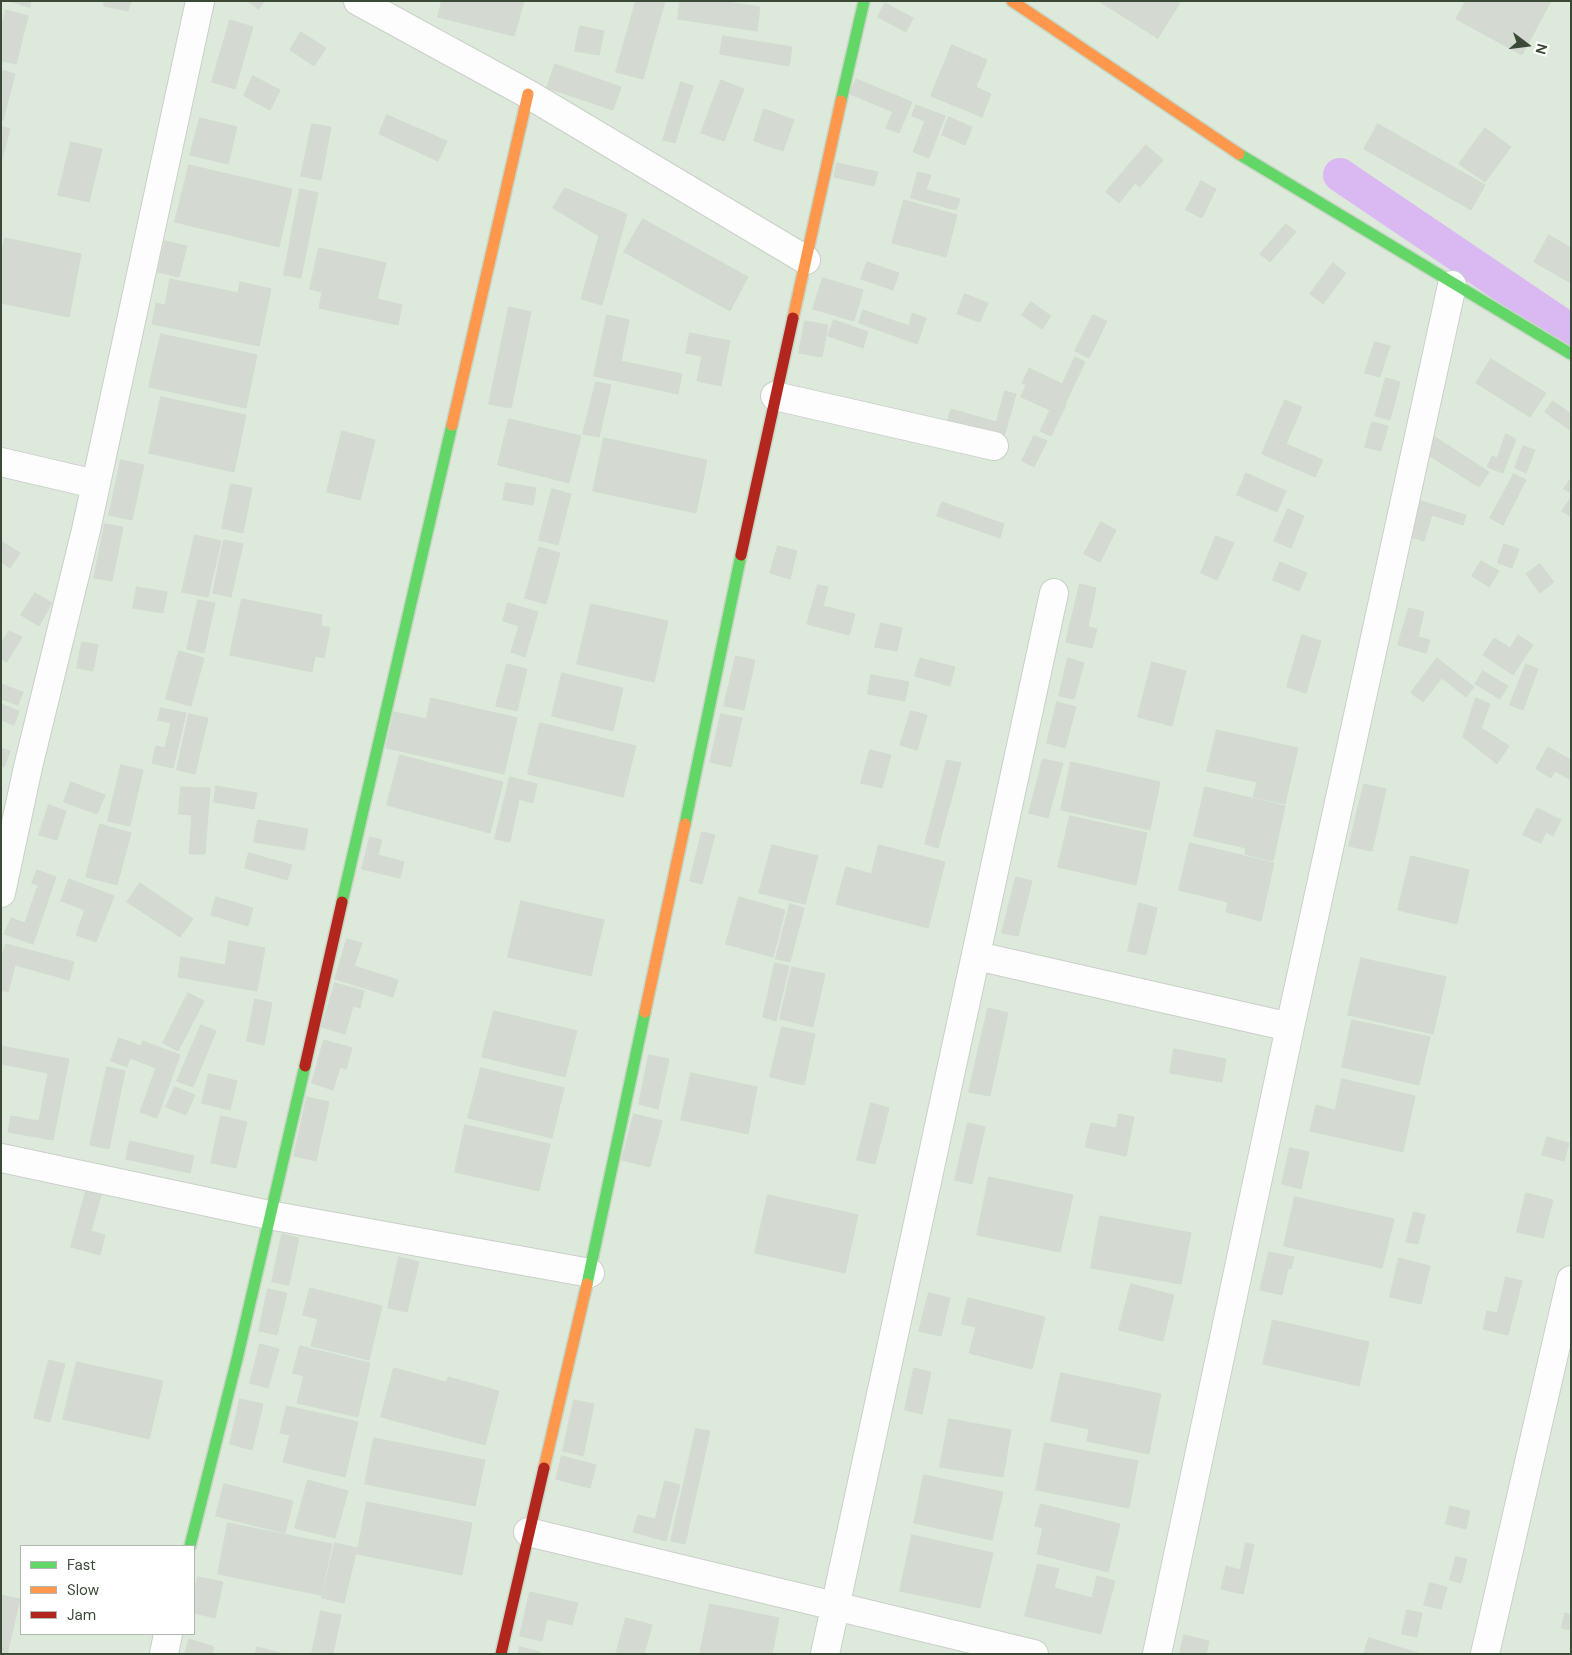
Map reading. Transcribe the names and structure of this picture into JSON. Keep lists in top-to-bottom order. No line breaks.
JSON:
{"legend":["Fast","Slow","Jam"],"north":"right"}
